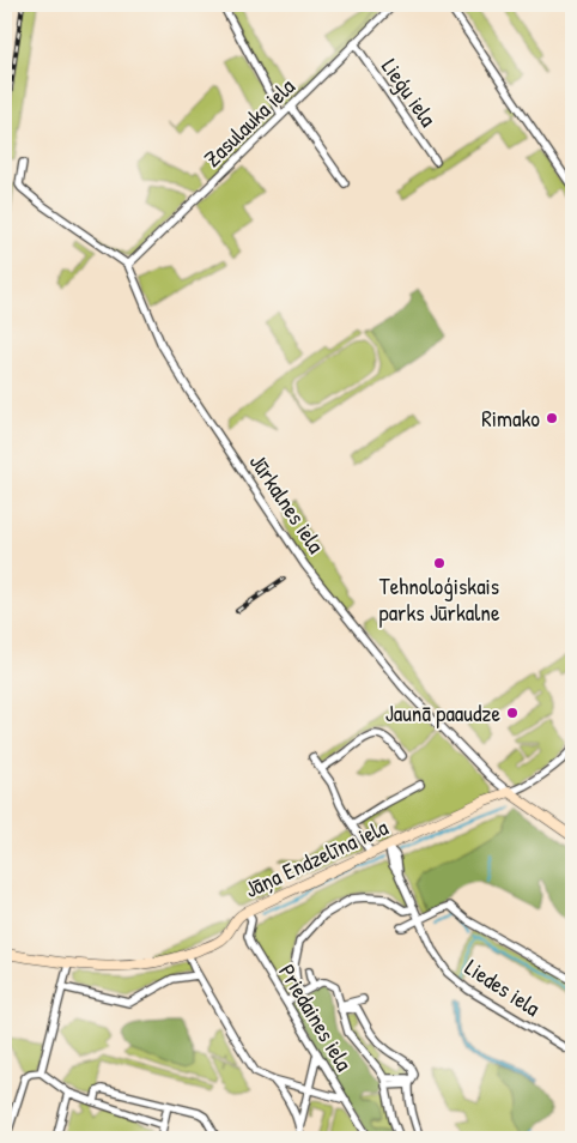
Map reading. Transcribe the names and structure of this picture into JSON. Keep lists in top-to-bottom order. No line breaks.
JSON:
{"streets":{"street":["Lieģu iela","Zasulauka iela","Jūrkalnes iela","Jāņa Endzelīna iela","Liedes iela","Priedaines iela"]},"crossings":[["Lieģu iela","Zasulauka iela"],["Zasulauka iela","Jūrkalnes iela"],["Jūrkalnes iela","Jāņa Endzelīna iela"],["Jāņa Endzelīna iela","Liedes iela"],["Jāņa Endzelīna iela","Priedaines iela"]],"places":["Rimako","Tehnoloģiskais parks Jūrkalne","Jaunā paaudze"]}
